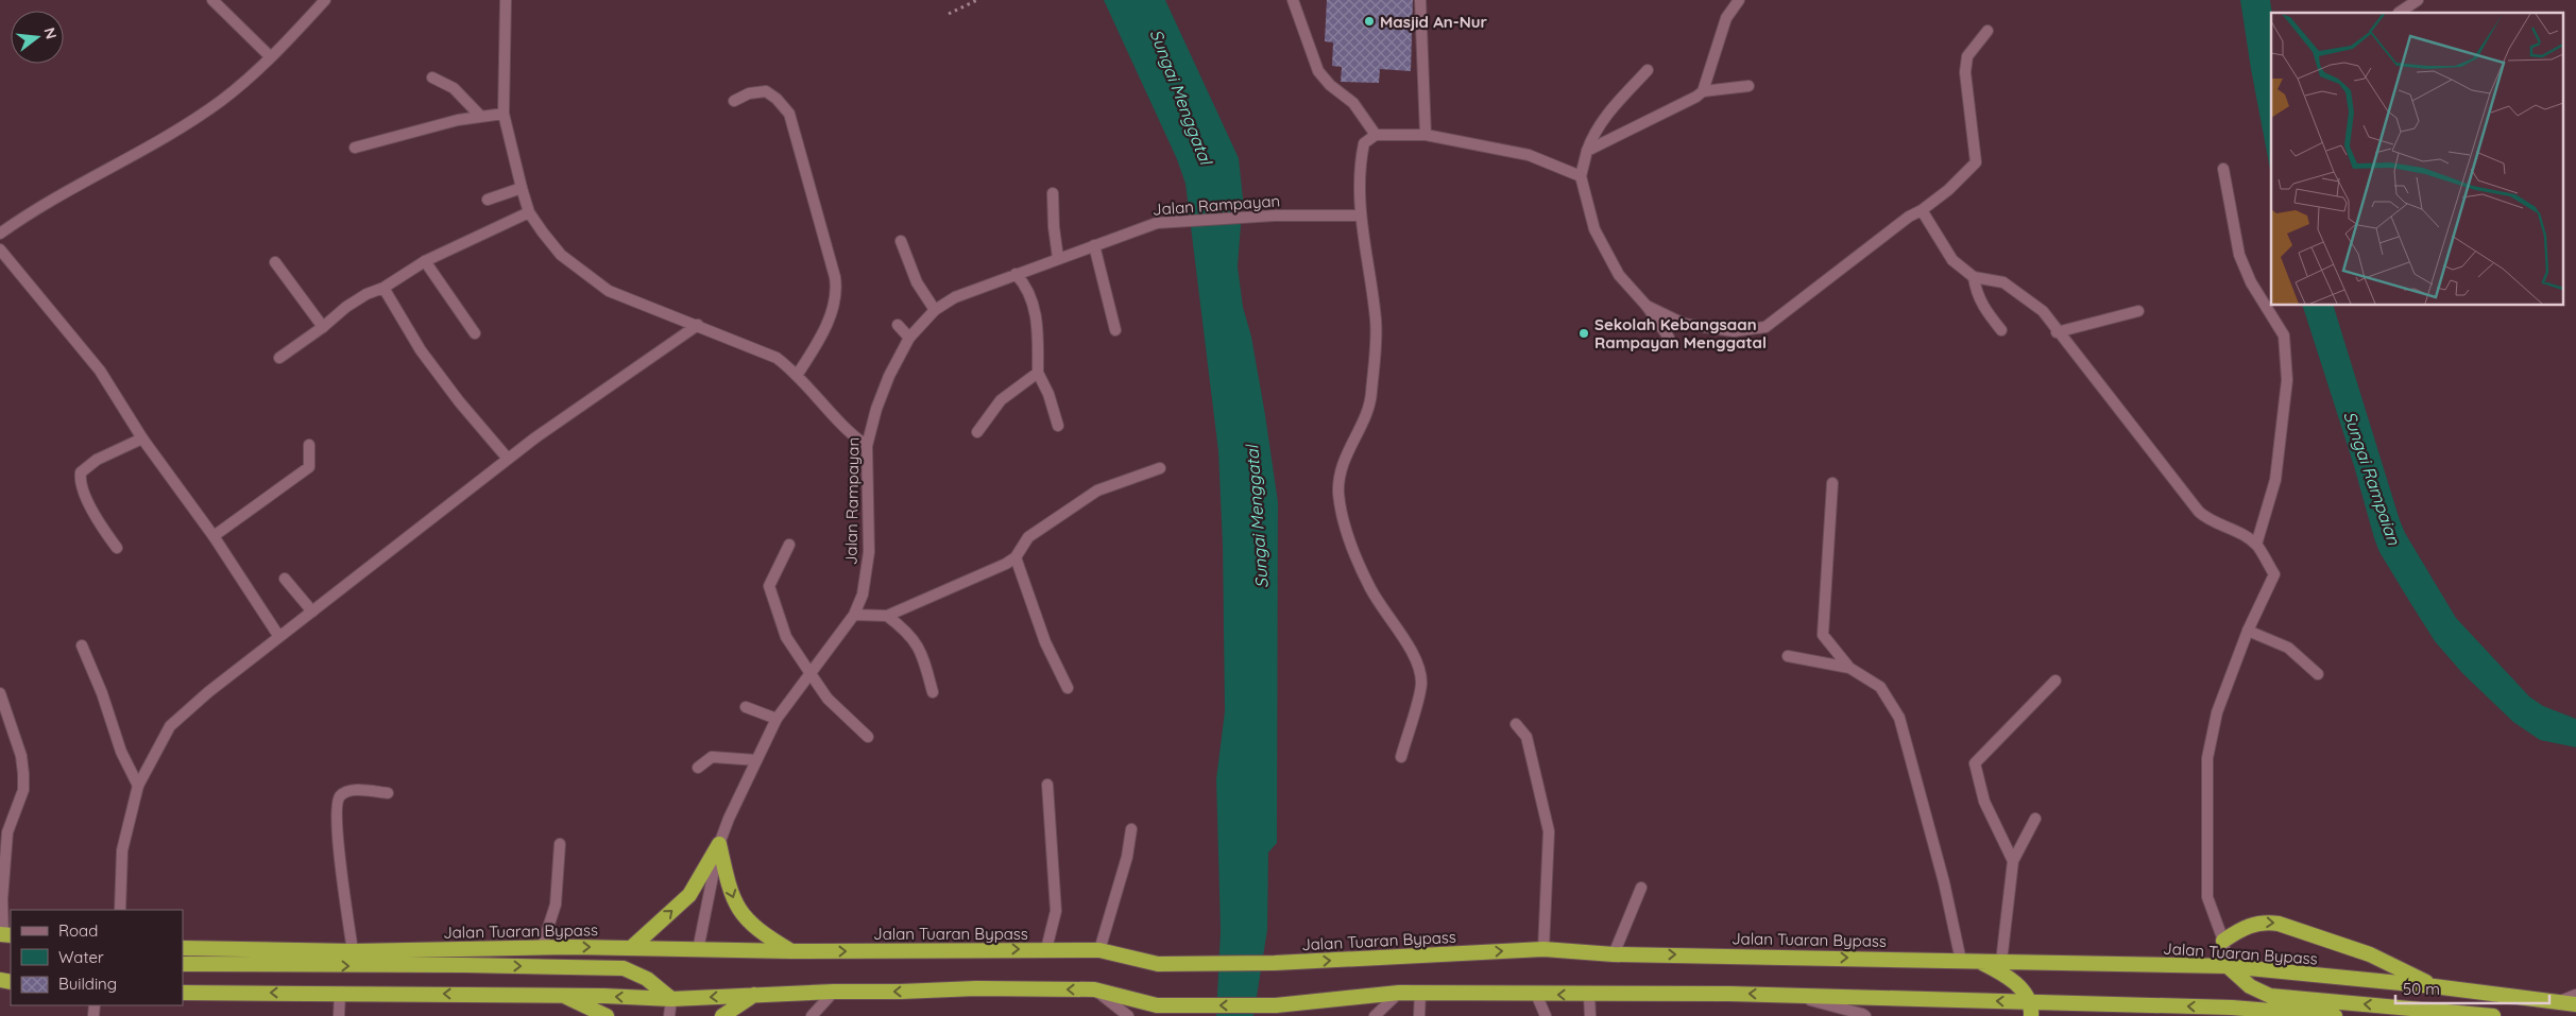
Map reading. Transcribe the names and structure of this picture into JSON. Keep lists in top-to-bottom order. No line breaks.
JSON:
{"streets":{"highway":["Jalan Tuaran Bypass"],"street":["Jalan Rampayan"]},"crossings":[["Jalan Rampayan","Jalan Tuaran Bypass"]],"water":["Sungai Menggatal","Sungai Rampaian"],"places":["Masjid An-Nur","Sekolah Kebangsaan Rampayan Menggatal"],"legend":["Road","Water","Building"],"scale_bar":"50 m","north":"right"}
